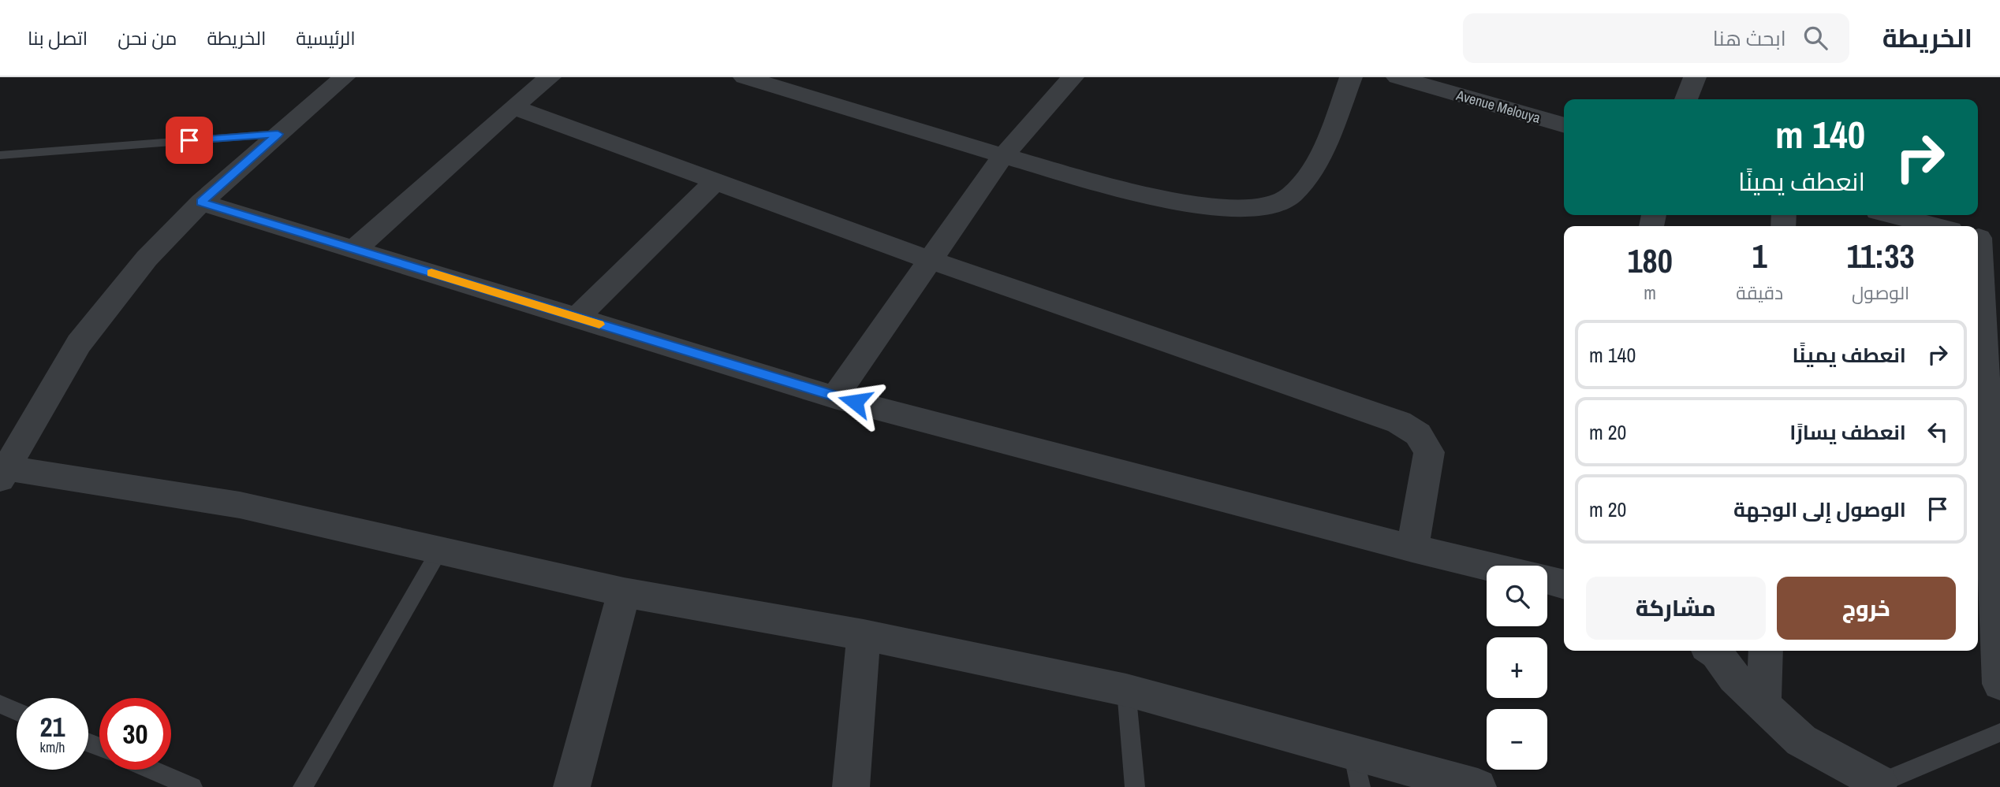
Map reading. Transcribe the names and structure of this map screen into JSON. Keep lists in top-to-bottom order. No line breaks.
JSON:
{"streets":{"street":["Avenue Melouya"]},"page":{"header":"الخريطة","search":"ابحث هنا","nav":["الرئيسية","الخريطة","من نحن","اتصل بنا"],"turn":["140 m","انعطف يمينًا"],"eta":["11:33","الوصول","1","دقيقة","180","m"],"list":[{"name":"انعطف يمينًا","value":"140 m"},{"name":"انعطف يسارًا","value":"20 m"},{"name":"الوصول إلى الوجهة","value":"20 m"}],"map_buttons":["+","−"],"buttons":["خروج","مشاركة"],"speed":"21 km/h","limit":"30"}}
